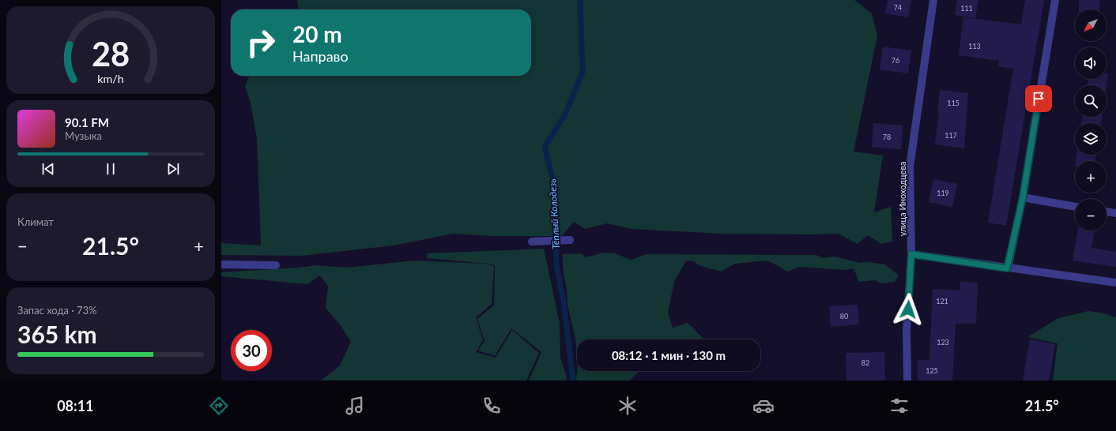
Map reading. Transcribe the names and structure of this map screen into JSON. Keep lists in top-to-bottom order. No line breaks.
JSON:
{"streets":{"street":["улица Иноходцева"]},"water":["Тёплый Колодезь"],"house_numbers":["74","111","113","76","115","117","78","119","121","80","123","82","125"],"north":"bottom left","page":{"map_buttons":["+","−"],"turn":["20 m","Направо"],"song":["90.1 FM","Музыка"],"tile":["Климат",["Запас хода · 73%","365 km"]],"heat":["−","21.5°","+"],"limit":"30","trip":"08:12 · 1 мин · 130 m","tabs":["08:11","21.5°"],"gauge":["28","km/h"]}}
